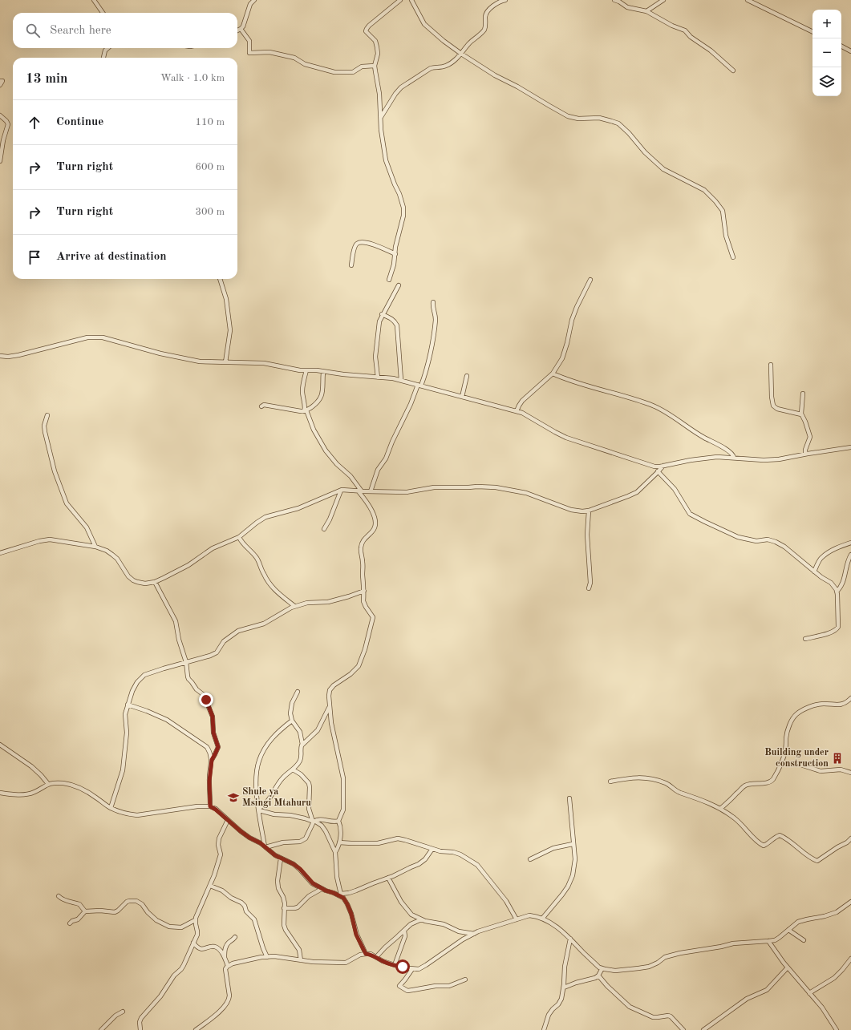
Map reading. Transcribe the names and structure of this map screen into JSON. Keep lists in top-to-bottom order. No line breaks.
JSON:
{"places":{"building":["Building under construction"],"school or university":["Shule ya Msingi Mtahuru"]},"page":{"map_buttons":["+","−"],"search":"Search here","heading":["13 min","Walk · 1.0 km"],"list":[["Continue","110 m"],["Turn right","600 m"],["Turn right","300 m"],"Arrive at destination"]}}
